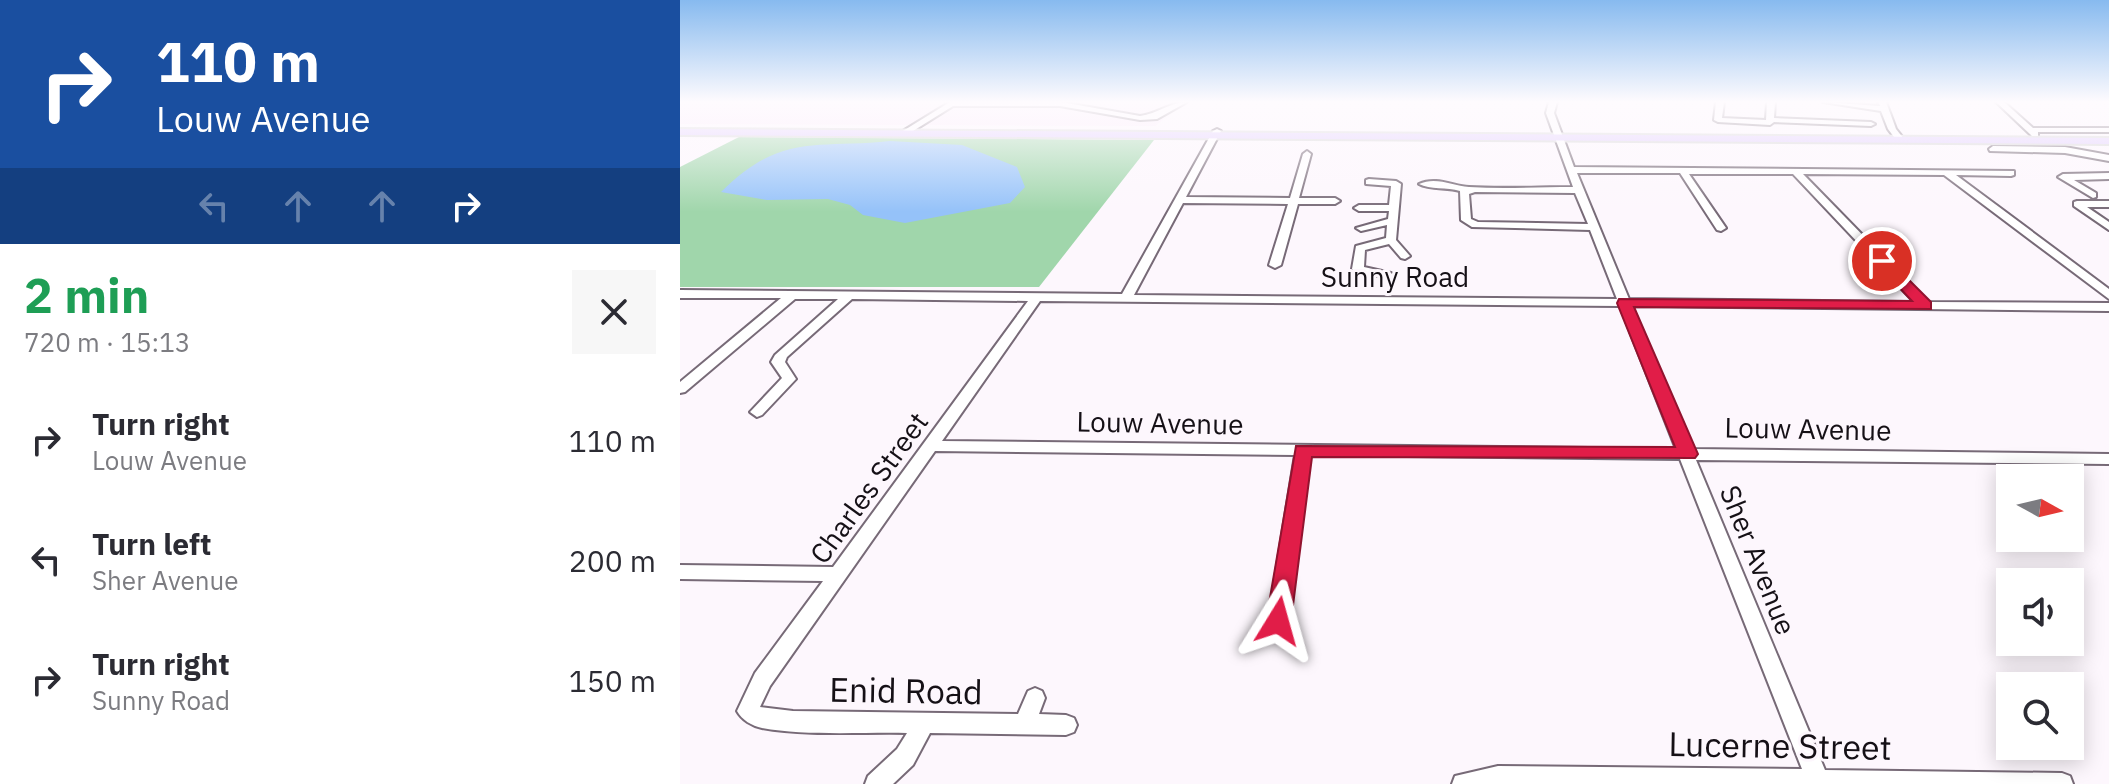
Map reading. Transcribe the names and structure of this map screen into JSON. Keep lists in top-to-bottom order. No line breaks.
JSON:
{"streets":{"street":["Sunny Road","Louw Avenue","Charles Street","Sher Avenue","Enid Road","Lucerne Street"]},"crossings":[["Sunny Road","Charles Street"],["Sunny Road","Sher Avenue"],["Louw Avenue","Charles Street"],["Louw Avenue","Sher Avenue"],["Charles Street","Enid Road"],["Sher Avenue","Lucerne Street"]],"north":"right","page":{"turn":["110 m","Louw Avenue"],"heading":["2 min","720 m · 15:13"],"list":[{"name":"Turn right","note":"Louw Avenue","value":"110 m"},{"name":"Turn left","note":"Sher Avenue","value":"200 m"},{"name":"Turn right","note":"Sunny Road","value":"150 m"}]}}
